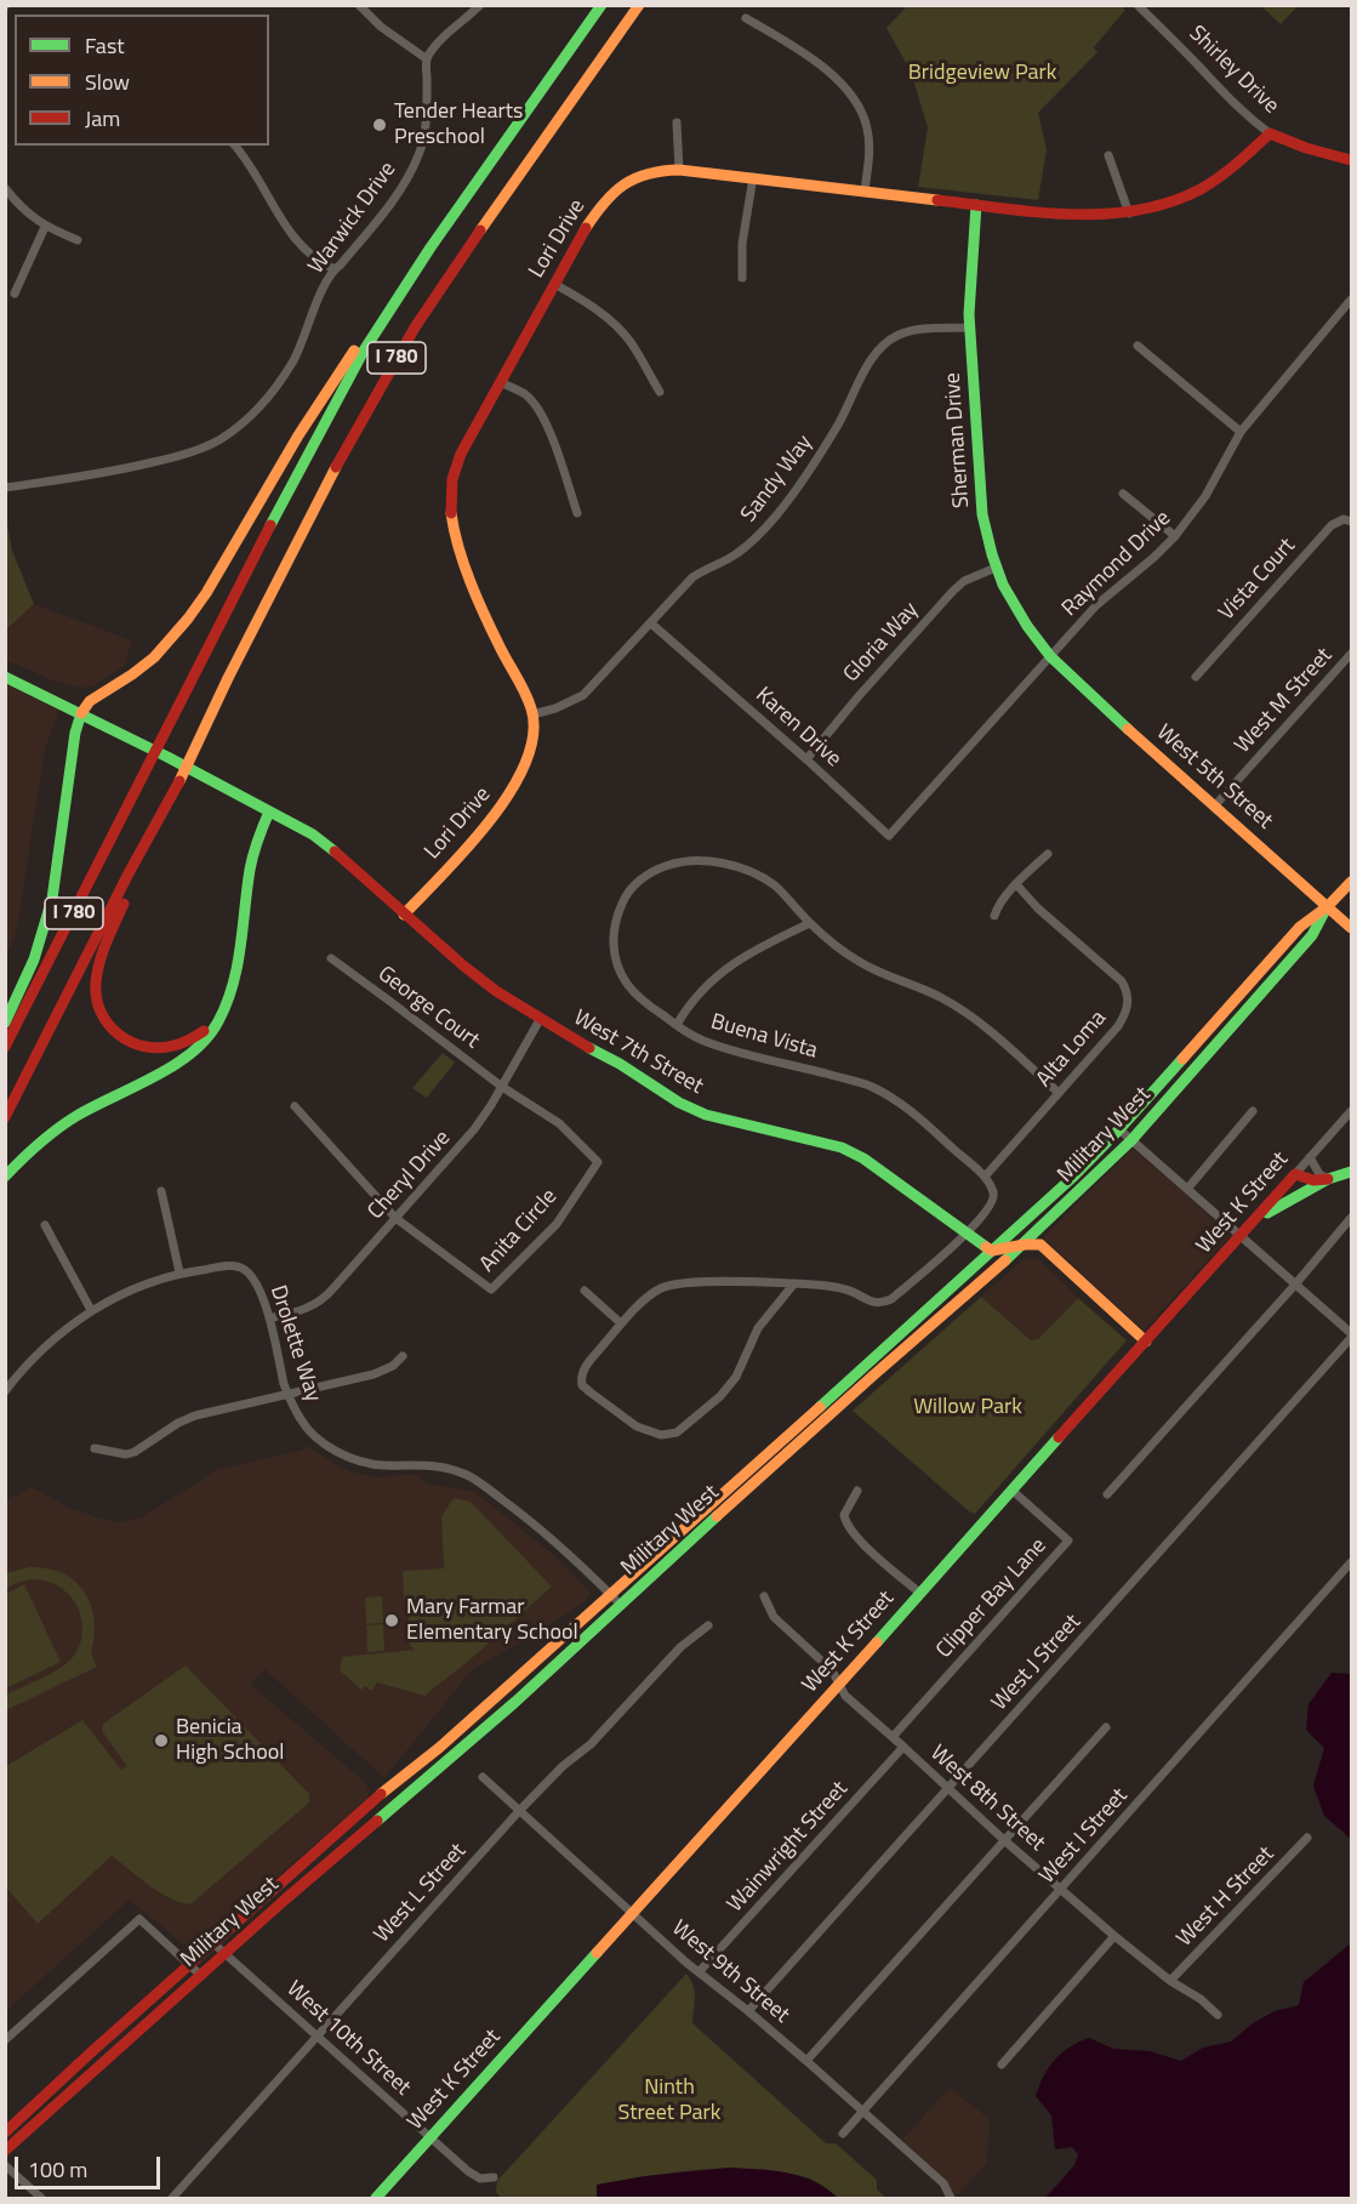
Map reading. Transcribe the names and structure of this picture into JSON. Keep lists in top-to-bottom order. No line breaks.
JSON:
{"streets":{"main road":["Shirley Drive","Lori Drive","I 780","Sherman Drive","West 5th Street","West 7th Street","Military West","West K Street"],"street":["Warwick Drive","Sandy Way","Raymond Drive","Vista Court","Gloria Way","West M Street","Karen Drive","George Court","Buena Vista","Alta Loma","Cheryl Drive","Anita Circle","Drolette Way","Clipper Bay Lane","West J Street","West 8th Street","West I Street","Wainwright Street","West L Street","West H Street","West 9th Street","West 10th Street"]},"crossings":[["Shirley Drive","Lori Drive"],["Lori Drive","Sherman Drive"],["Lori Drive","Sandy Way"],["Lori Drive","West 7th Street"],["Sherman Drive","Sandy Way"],["Sherman Drive","Raymond Drive"],["Sherman Drive","Gloria Way"],["Sherman Drive","West 5th Street"],["Sandy Way","Karen Drive"],["Raymond Drive","Karen Drive"],["Raymond Drive","West 5th Street"],["Gloria Way","Karen Drive"],["West M Street","West 5th Street"],["West 5th Street","Military West"],["George Court","Cheryl Drive"],["George Court","Anita Circle"],["Buena Vista","Alta Loma"],["West 7th Street","Military West"],["West 7th Street","Cheryl Drive"],["Military West","Drolette Way"],["Military West","West 10th Street"],["Cheryl Drive","Anita Circle"],["Cheryl Drive","Drolette Way"],["West K Street","Clipper Bay Lane"],["West K Street","West 8th Street"],["West K Street","West 9th Street"],["West K Street","West 10th Street"],["Clipper Bay Lane","West 8th Street"],["West J Street","West 8th Street"],["West J Street","West 9th Street"],["West 8th Street","West I Street"],["West 8th Street","Wainwright Street"],["West 8th Street","West H Street"],["West I Street","West 9th Street"],["Wainwright Street","West 9th Street"],["West L Street","West 9th Street"],["West L Street","West 10th Street"]],"parks":["Bridgeview Park","Willow Park","Ninth Street Park"],"places":["Tender Hearts Preschool","Mary Farmar Elementary School","Benicia High School"],"legend":["Fast","Slow","Jam"],"scale_bar":"100 m"}
